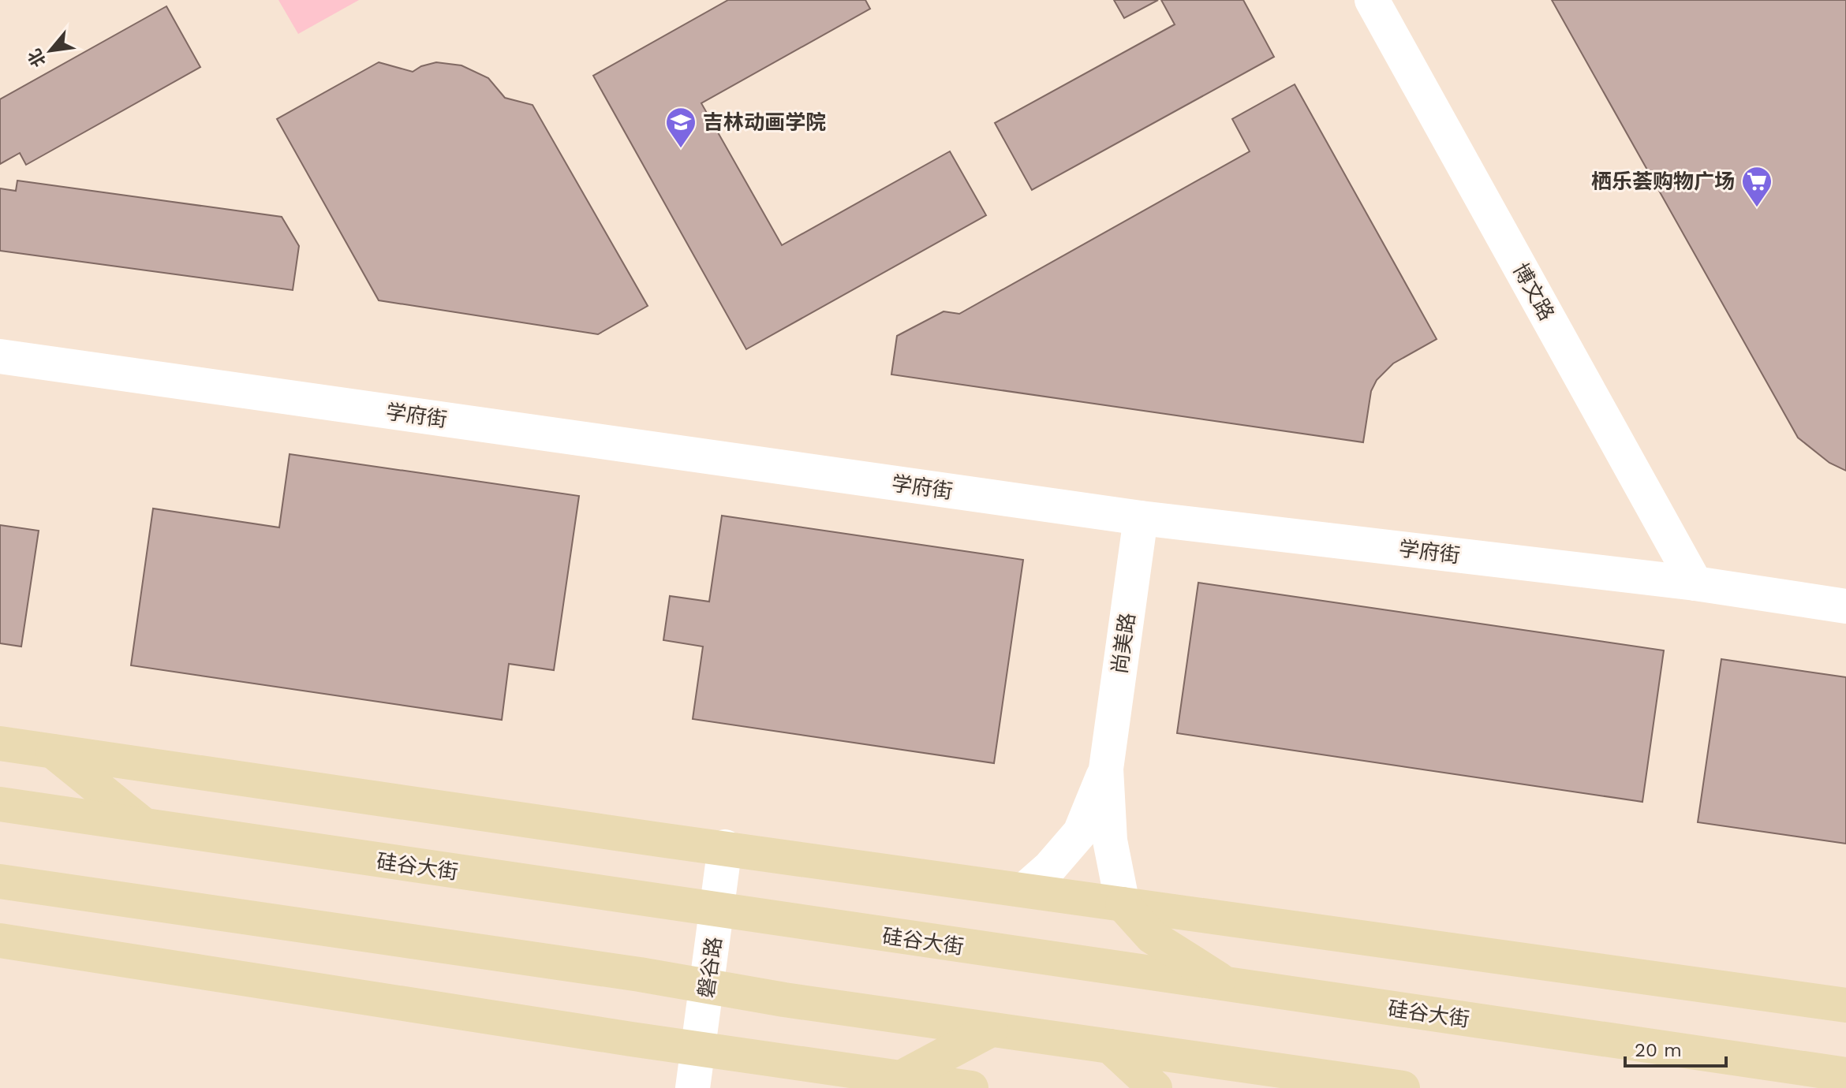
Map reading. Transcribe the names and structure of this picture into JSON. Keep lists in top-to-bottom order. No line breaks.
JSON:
{"streets":{"main road":["硅谷大街"],"street":["博文路","学府街","尚美路","磐谷路"]},"crossings":[["博文路","学府街"],["学府街","尚美路"],["硅谷大街","磐谷路"]],"places":{"school or university":["吉林动画学院"],"supermarket":["栖乐荟购物广场"]},"scale_bar":"20 m","north":"bottom left"}
